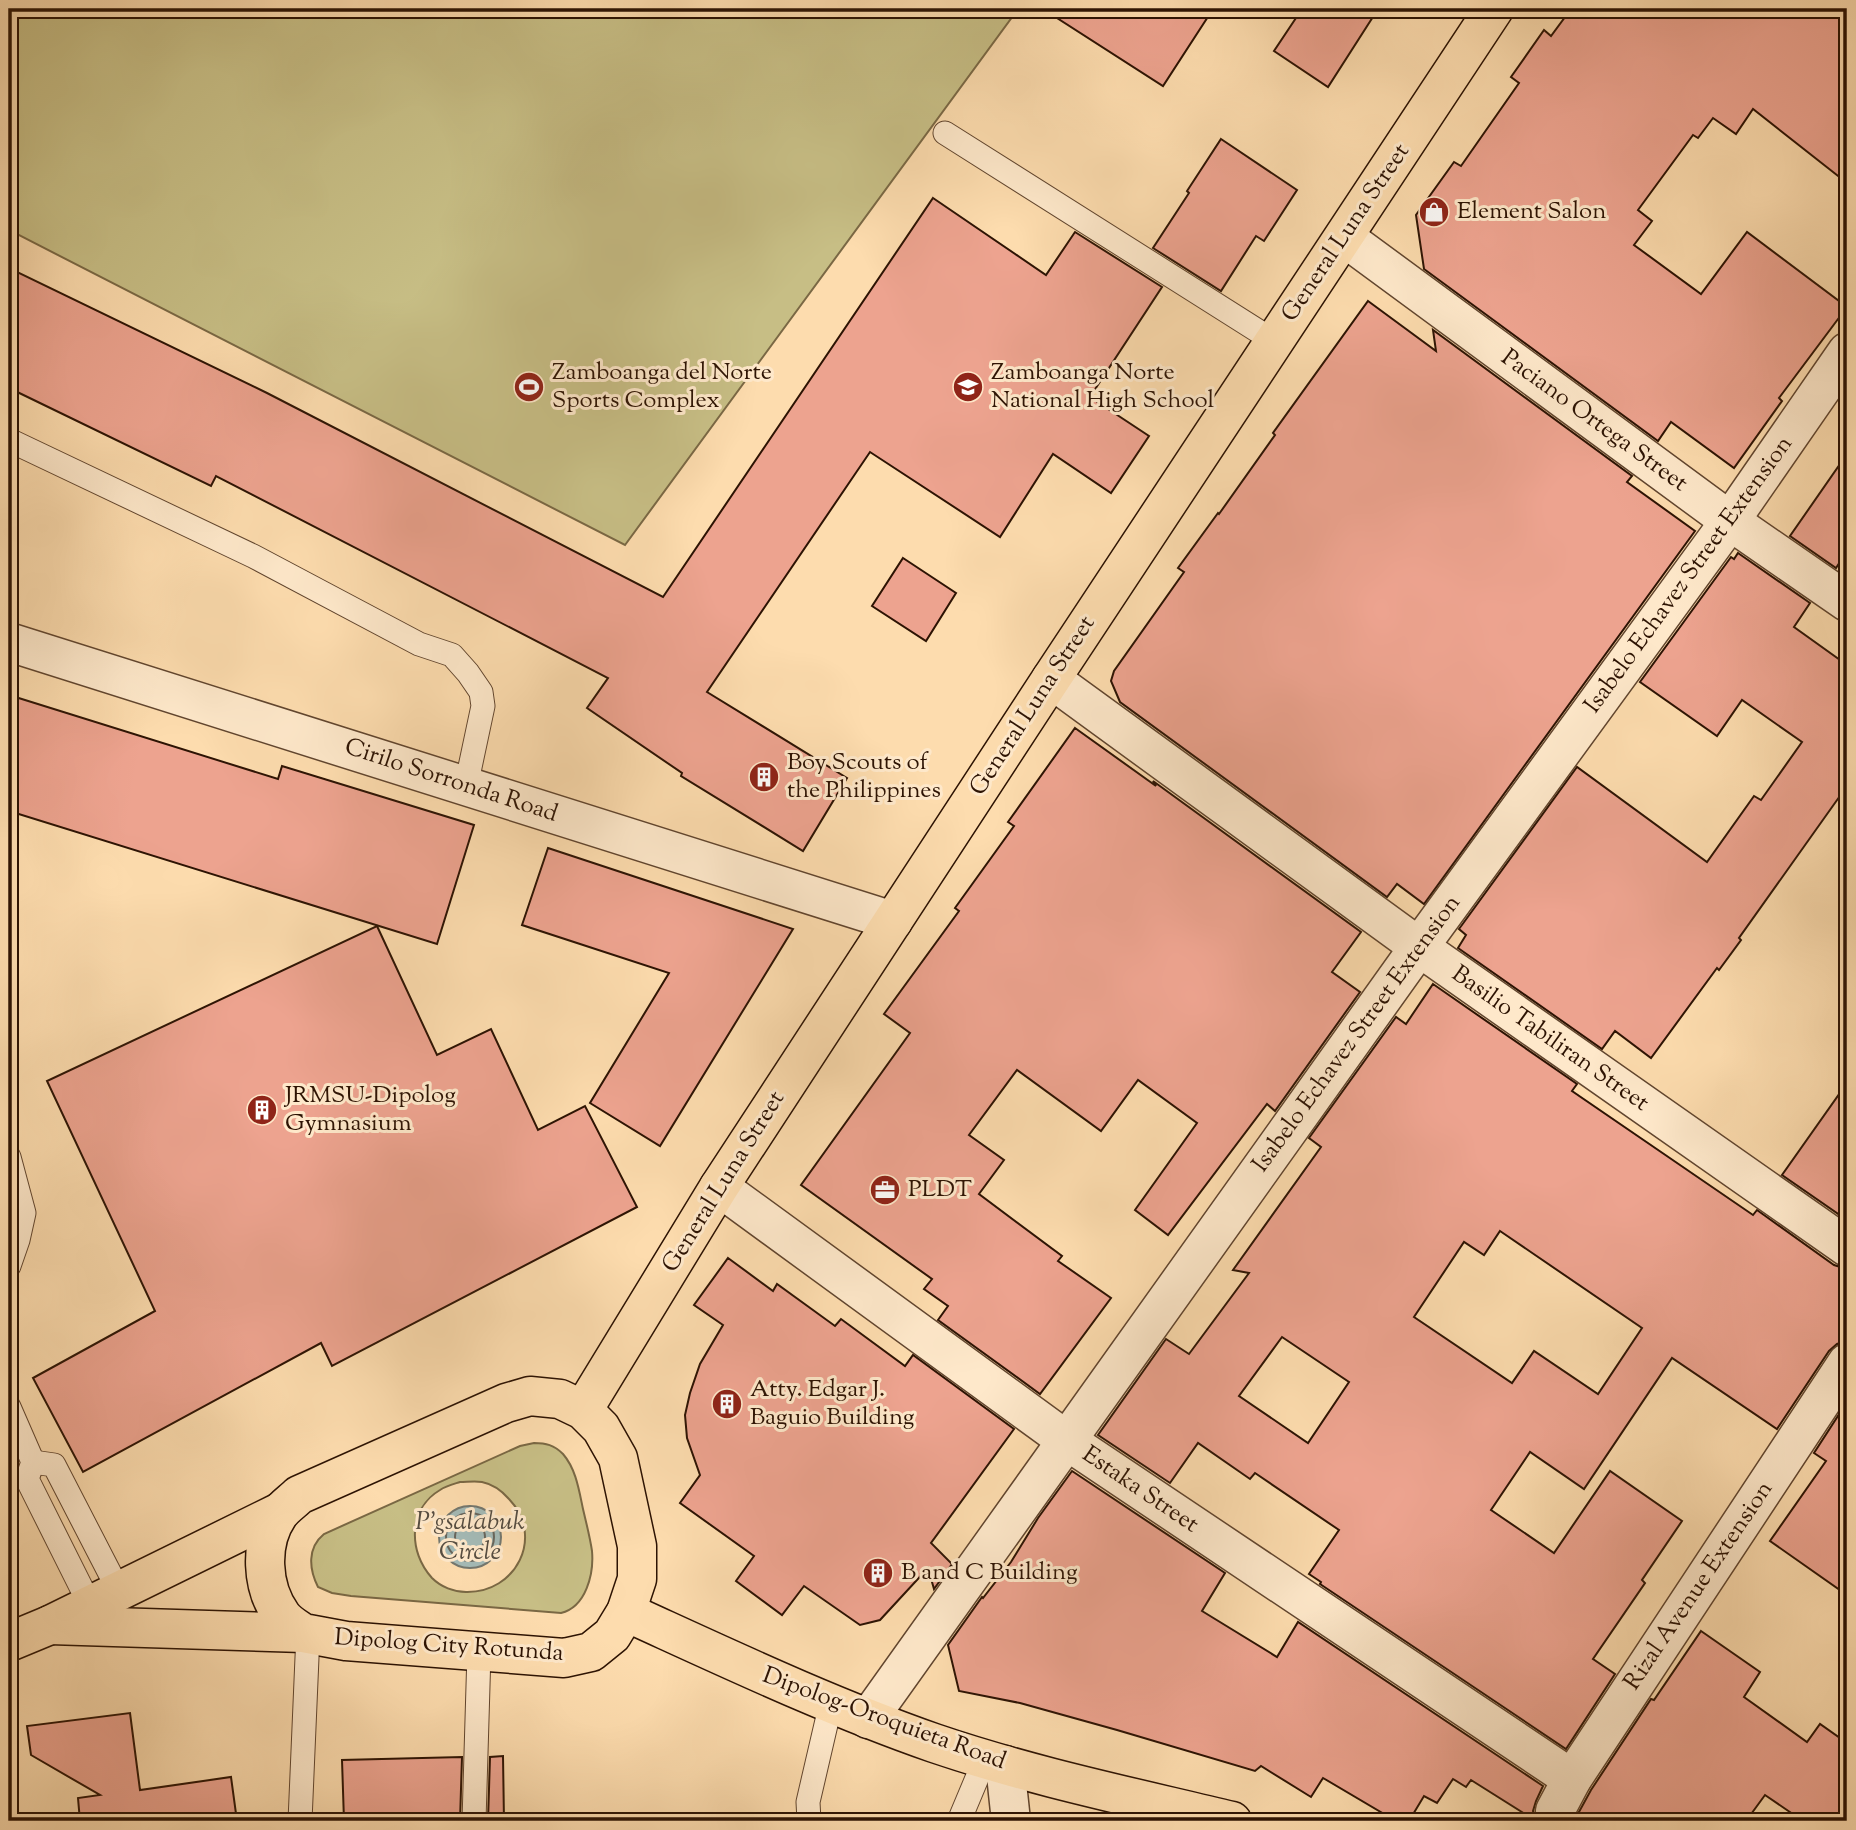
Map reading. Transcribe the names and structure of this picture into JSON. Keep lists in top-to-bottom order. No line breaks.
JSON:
{"streets":{"main road":["General Luna Street","Dipolog City Rotunda","Dipolog-Oroquieta Road"],"street":["Paciano Ortega Street","Isabelo Echavez Street Extension","Cirilo Sorronda Road","Basilio Tabiliran Street","Estaka Street","Rizal Avenue Extension"]},"crossings":[["General Luna Street","Paciano Ortega Street"],["General Luna Street","Cirilo Sorronda Road"],["General Luna Street","Basilio Tabiliran Street"],["General Luna Street","Estaka Street"],["General Luna Street","Dipolog City Rotunda"],["Paciano Ortega Street","Isabelo Echavez Street Extension"],["Isabelo Echavez Street Extension","Basilio Tabiliran Street"],["Isabelo Echavez Street Extension","Estaka Street"],["Isabelo Echavez Street Extension","Dipolog-Oroquieta Road"],["Estaka Street","Rizal Avenue Extension"],["Dipolog City Rotunda","Dipolog-Oroquieta Road"]],"water":["P'gsalabuk Circle"],"places":{"shop":["Element Salon"],"sports":["Zamboanga del Norte Sports Complex"],"school or university":["Zamboanga Norte National High School"],"building":["Boy Scouts of the Philippines","JRMSU-Dipolog Gymnasium","Atty. Edgar J. Baguio Building","B and C Building"],"office":["PLDT"]}}
